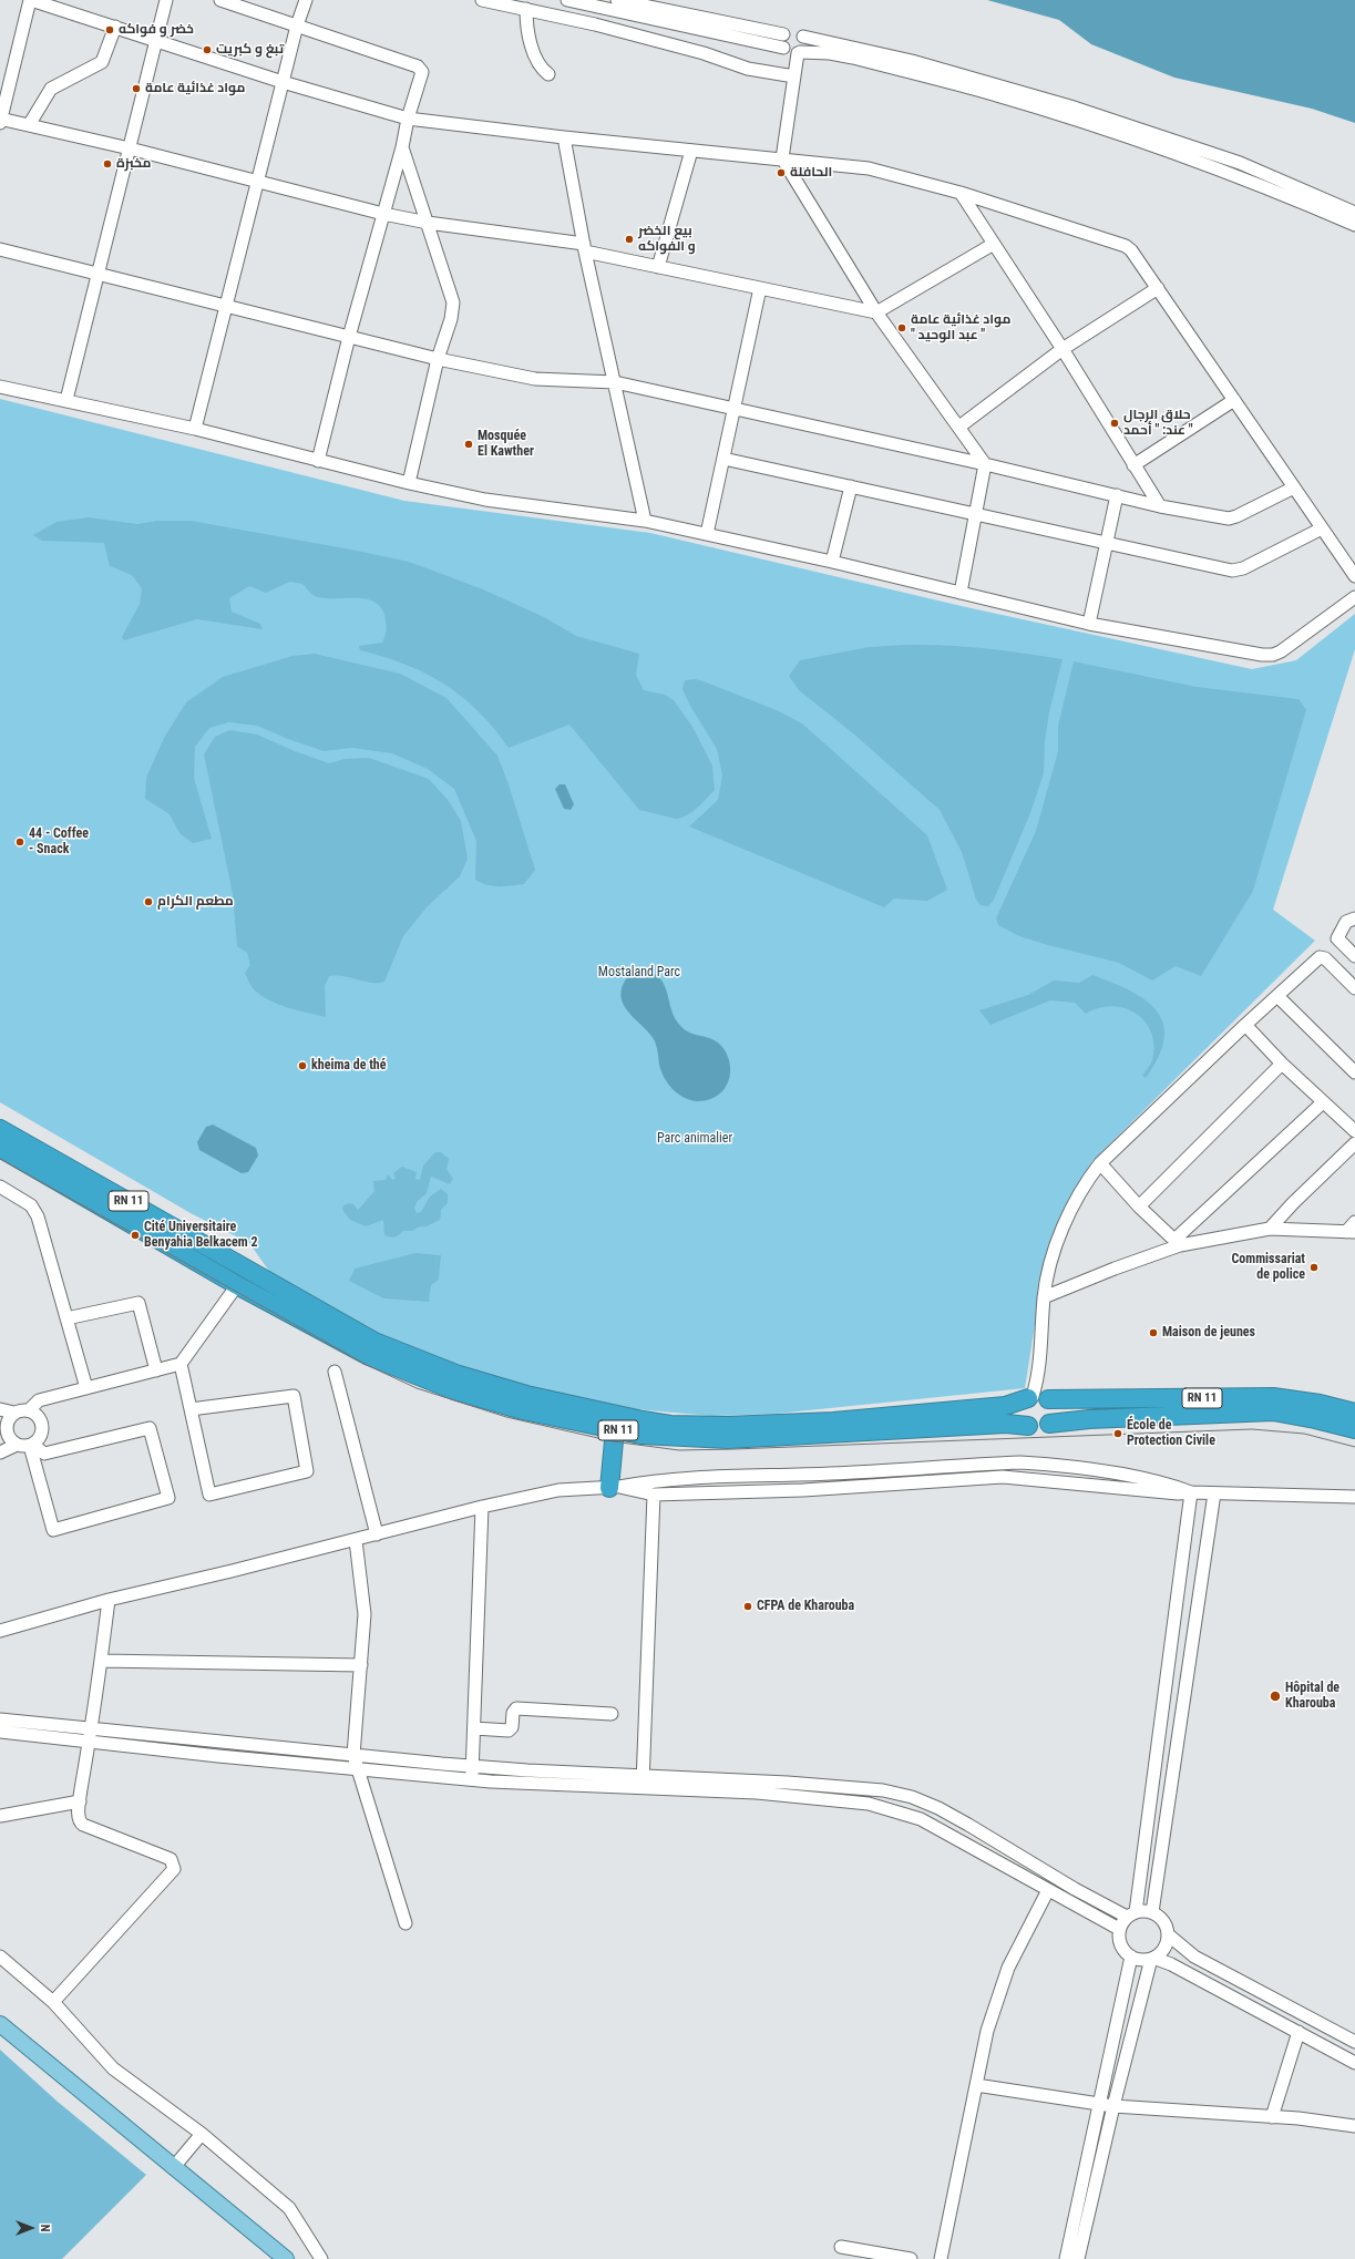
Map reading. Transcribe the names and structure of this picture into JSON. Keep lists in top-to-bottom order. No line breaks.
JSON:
{"streets":{"highway":["RN 11"]},"parks":["Mostaland Parc","Parc animalier"],"places":["خضر و فواكه","تبغ و كبريت","مواد غذائية عامة","مخبزة","الحافلة","بيع الخضر و الفواكه","مواد غذائية عامة \" عبد الوحيد \"","حلاق الرجال عند: \" أحمد \"","Mosquée El Kawther","44 - Coffee - Snack","مطعم الكرام","kheima de thé","Cité Universitaire Benyahia Belkacem 2","Commissariat de police","Maison de jeunes","École de Protection Civile","CFPA de Kharouba","Hôpital de Kharouba"],"north":"right"}
